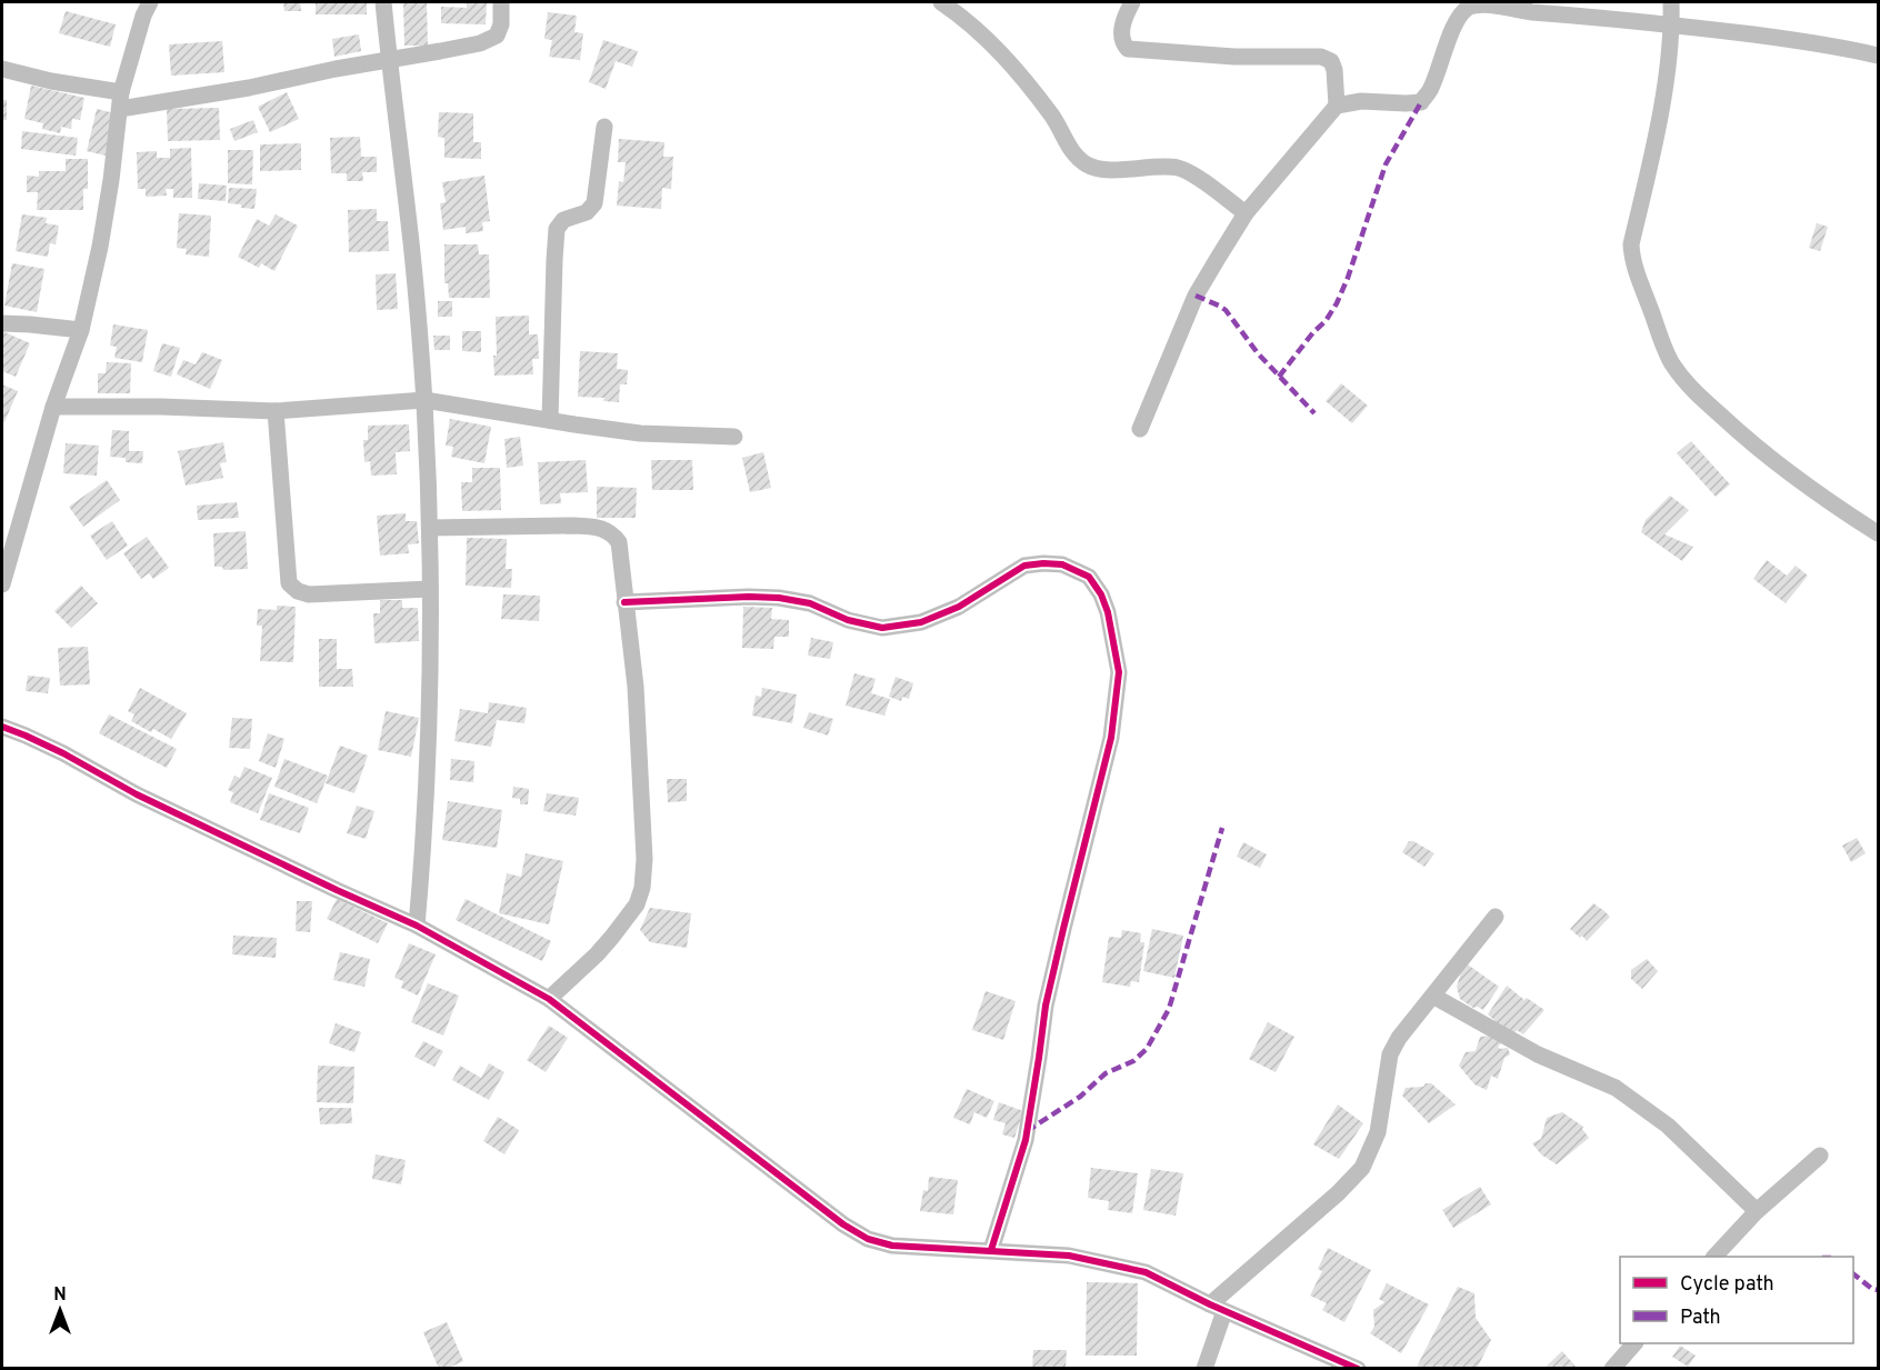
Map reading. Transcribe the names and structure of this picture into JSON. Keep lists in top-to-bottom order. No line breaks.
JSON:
{"legend":["Cycle path","Path"],"north":"top"}
